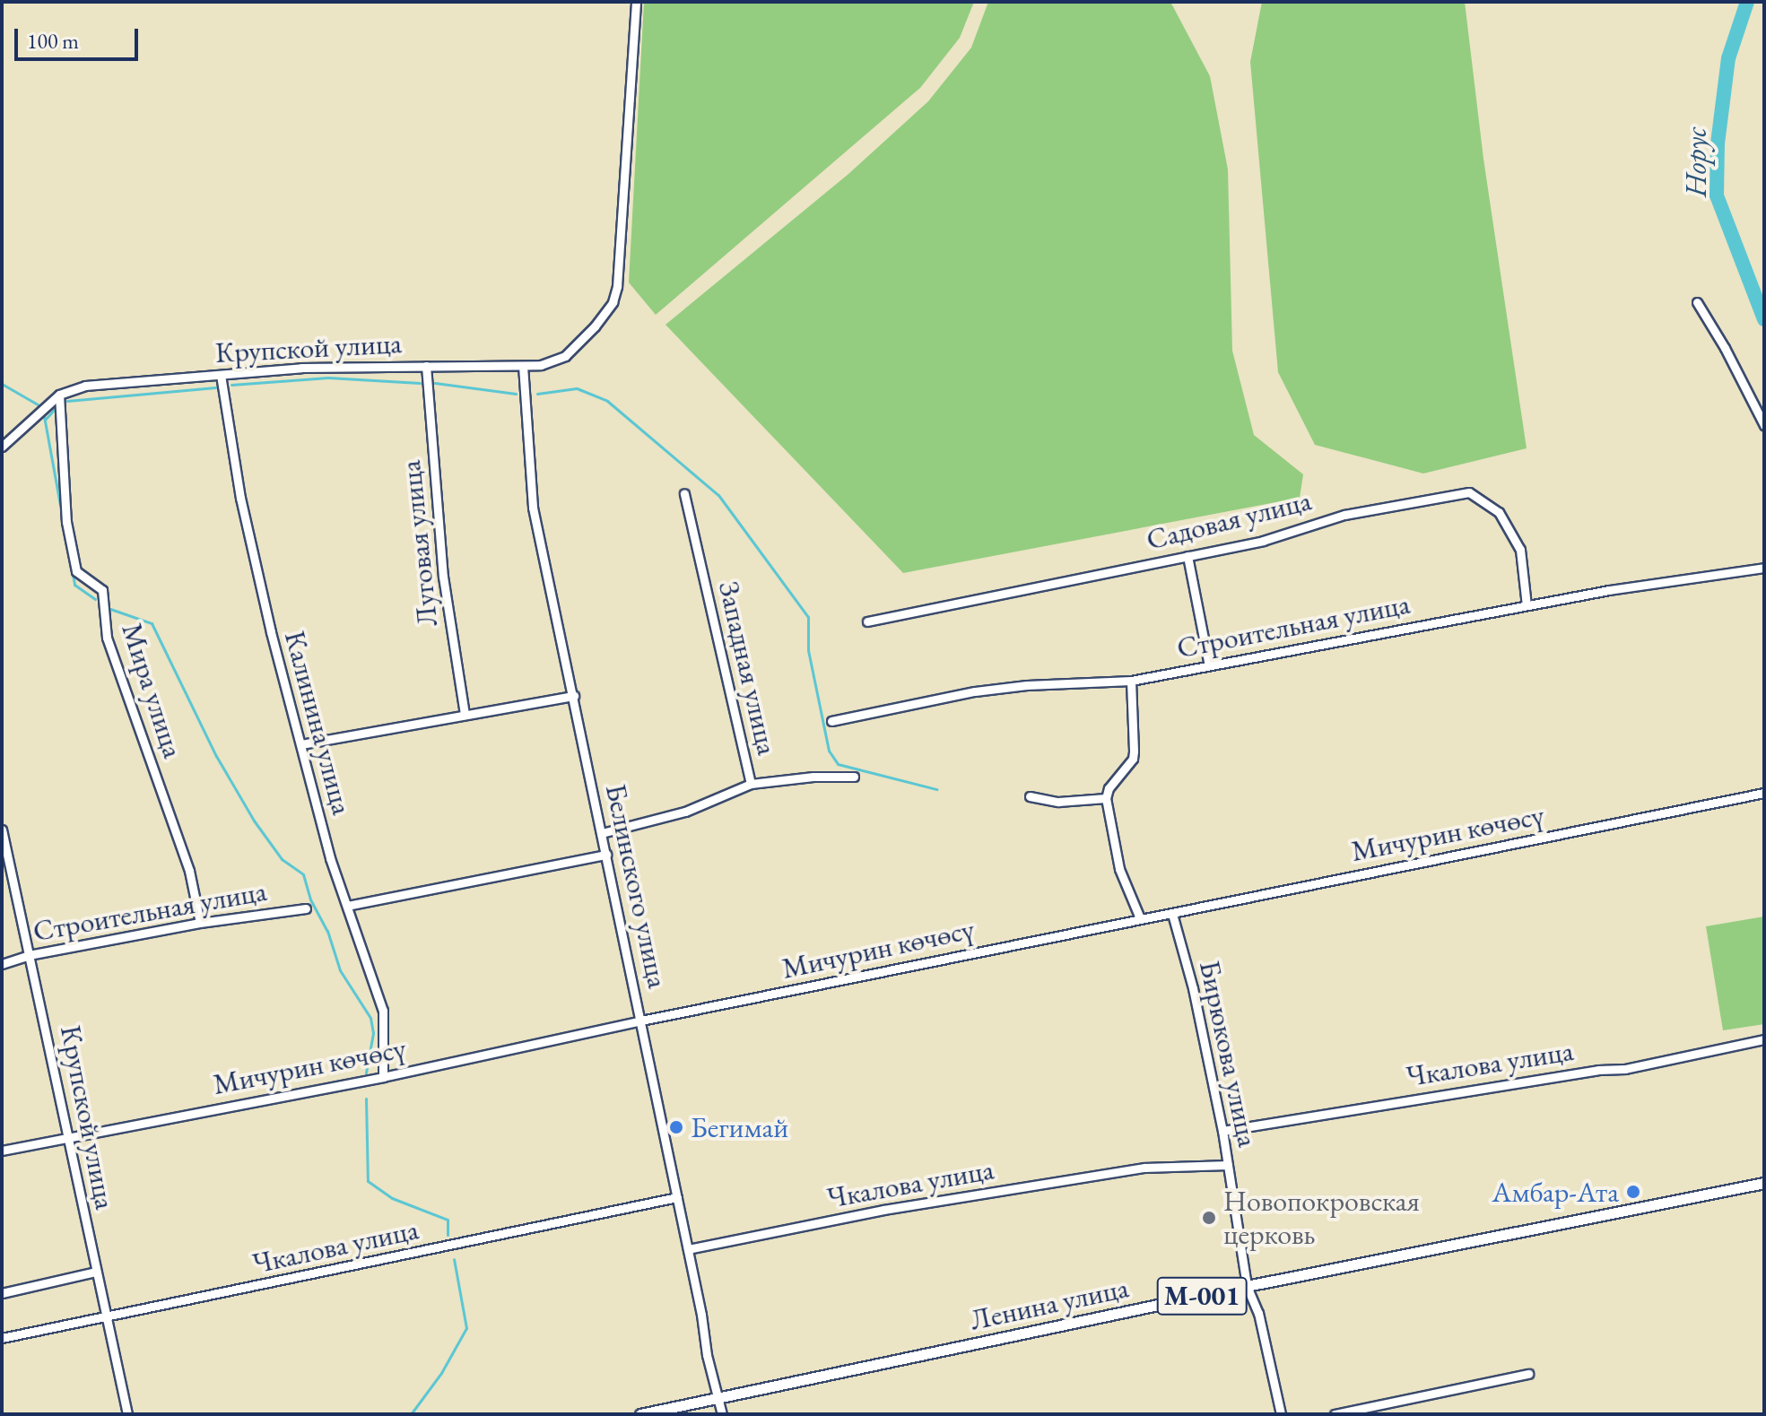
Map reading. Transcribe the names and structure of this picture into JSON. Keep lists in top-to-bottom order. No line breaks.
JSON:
{"streets":{"main road":["М-001","Ленина улица"],"street":["Крупской улица","Садовая улица","Луговая улица","Строительная улица","Западная улица","Мира улица","Калинина улица","Мичурин көчөсү","Белинского улица","Бирюкова улица","Чкалова улица"]},"crossings":[["Крупской улица","Луговая улица"],["Крупской улица","Строительная улица"],["Крупской улица","Мира улица"],["Крупской улица","Калинина улица"],["Крупской улица","Мичурин көчөсү"],["Крупской улица","Белинского улица"],["Крупской улица","Чкалова улица"],["Садовая улица","Строительная улица"],["Строительная улица","Мира улица"],["Западная улица","Белинского улица"],["Калинина улица","Мичурин көчөсү"],["Мичурин көчөсү","Белинского улица"],["Мичурин көчөсү","Бирюкова улица"],["Белинского улица","Чкалова улица"],["Белинского улица","Ленина улица"],["Бирюкова улица","Чкалова улица"],["Бирюкова улица","Ленина улица"]],"water":["Норус"],"places":["Бегимай","Амбар-Ата","Новопокровская церковь"],"scale_bar":"100 m"}
